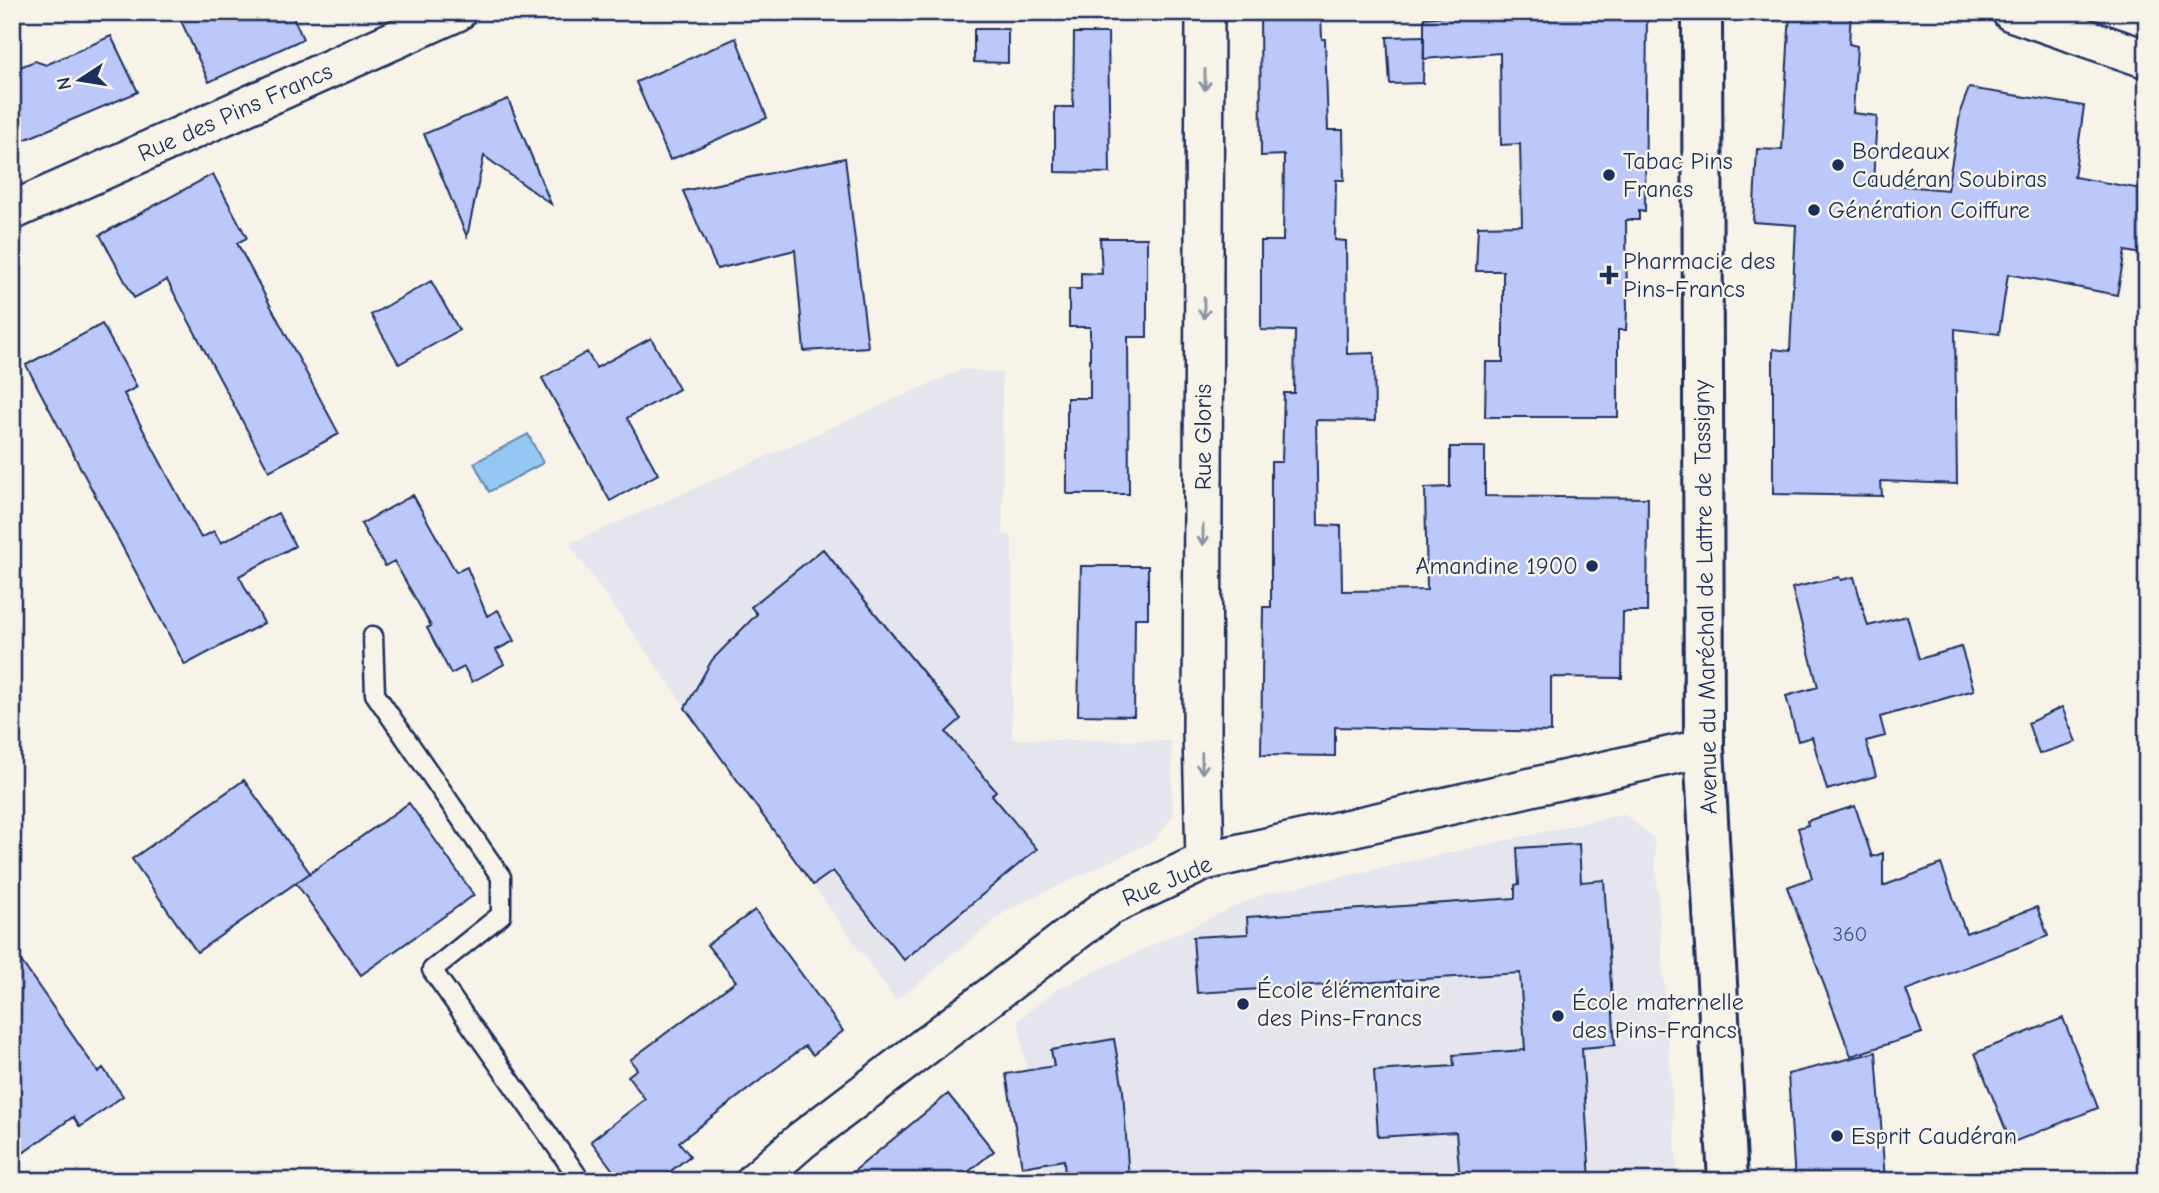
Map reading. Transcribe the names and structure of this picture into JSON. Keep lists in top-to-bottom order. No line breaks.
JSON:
{"streets":{"main road":["Avenue du Maréchal de Lattre de Tassigny"],"street":["Rue des Pins Francs","Rue Gloris","Rue Jude"]},"crossings":[["Rue Gloris","Rue Jude"],["Avenue du Maréchal de Lattre de Tassigny","Rue Jude"]],"one_way":["Rue Gloris"],"places":{"other":["Bordeaux Caudéran Soubiras","Tabac Pins Francs","Génération Coiffure","Amandine 1900","École élémentaire des Pins-Francs","École maternelle des Pins-Francs","Esprit Caudéran"],"health":["Pharmacie des Pins-Francs"]},"house_numbers":["360"],"north":"left"}
